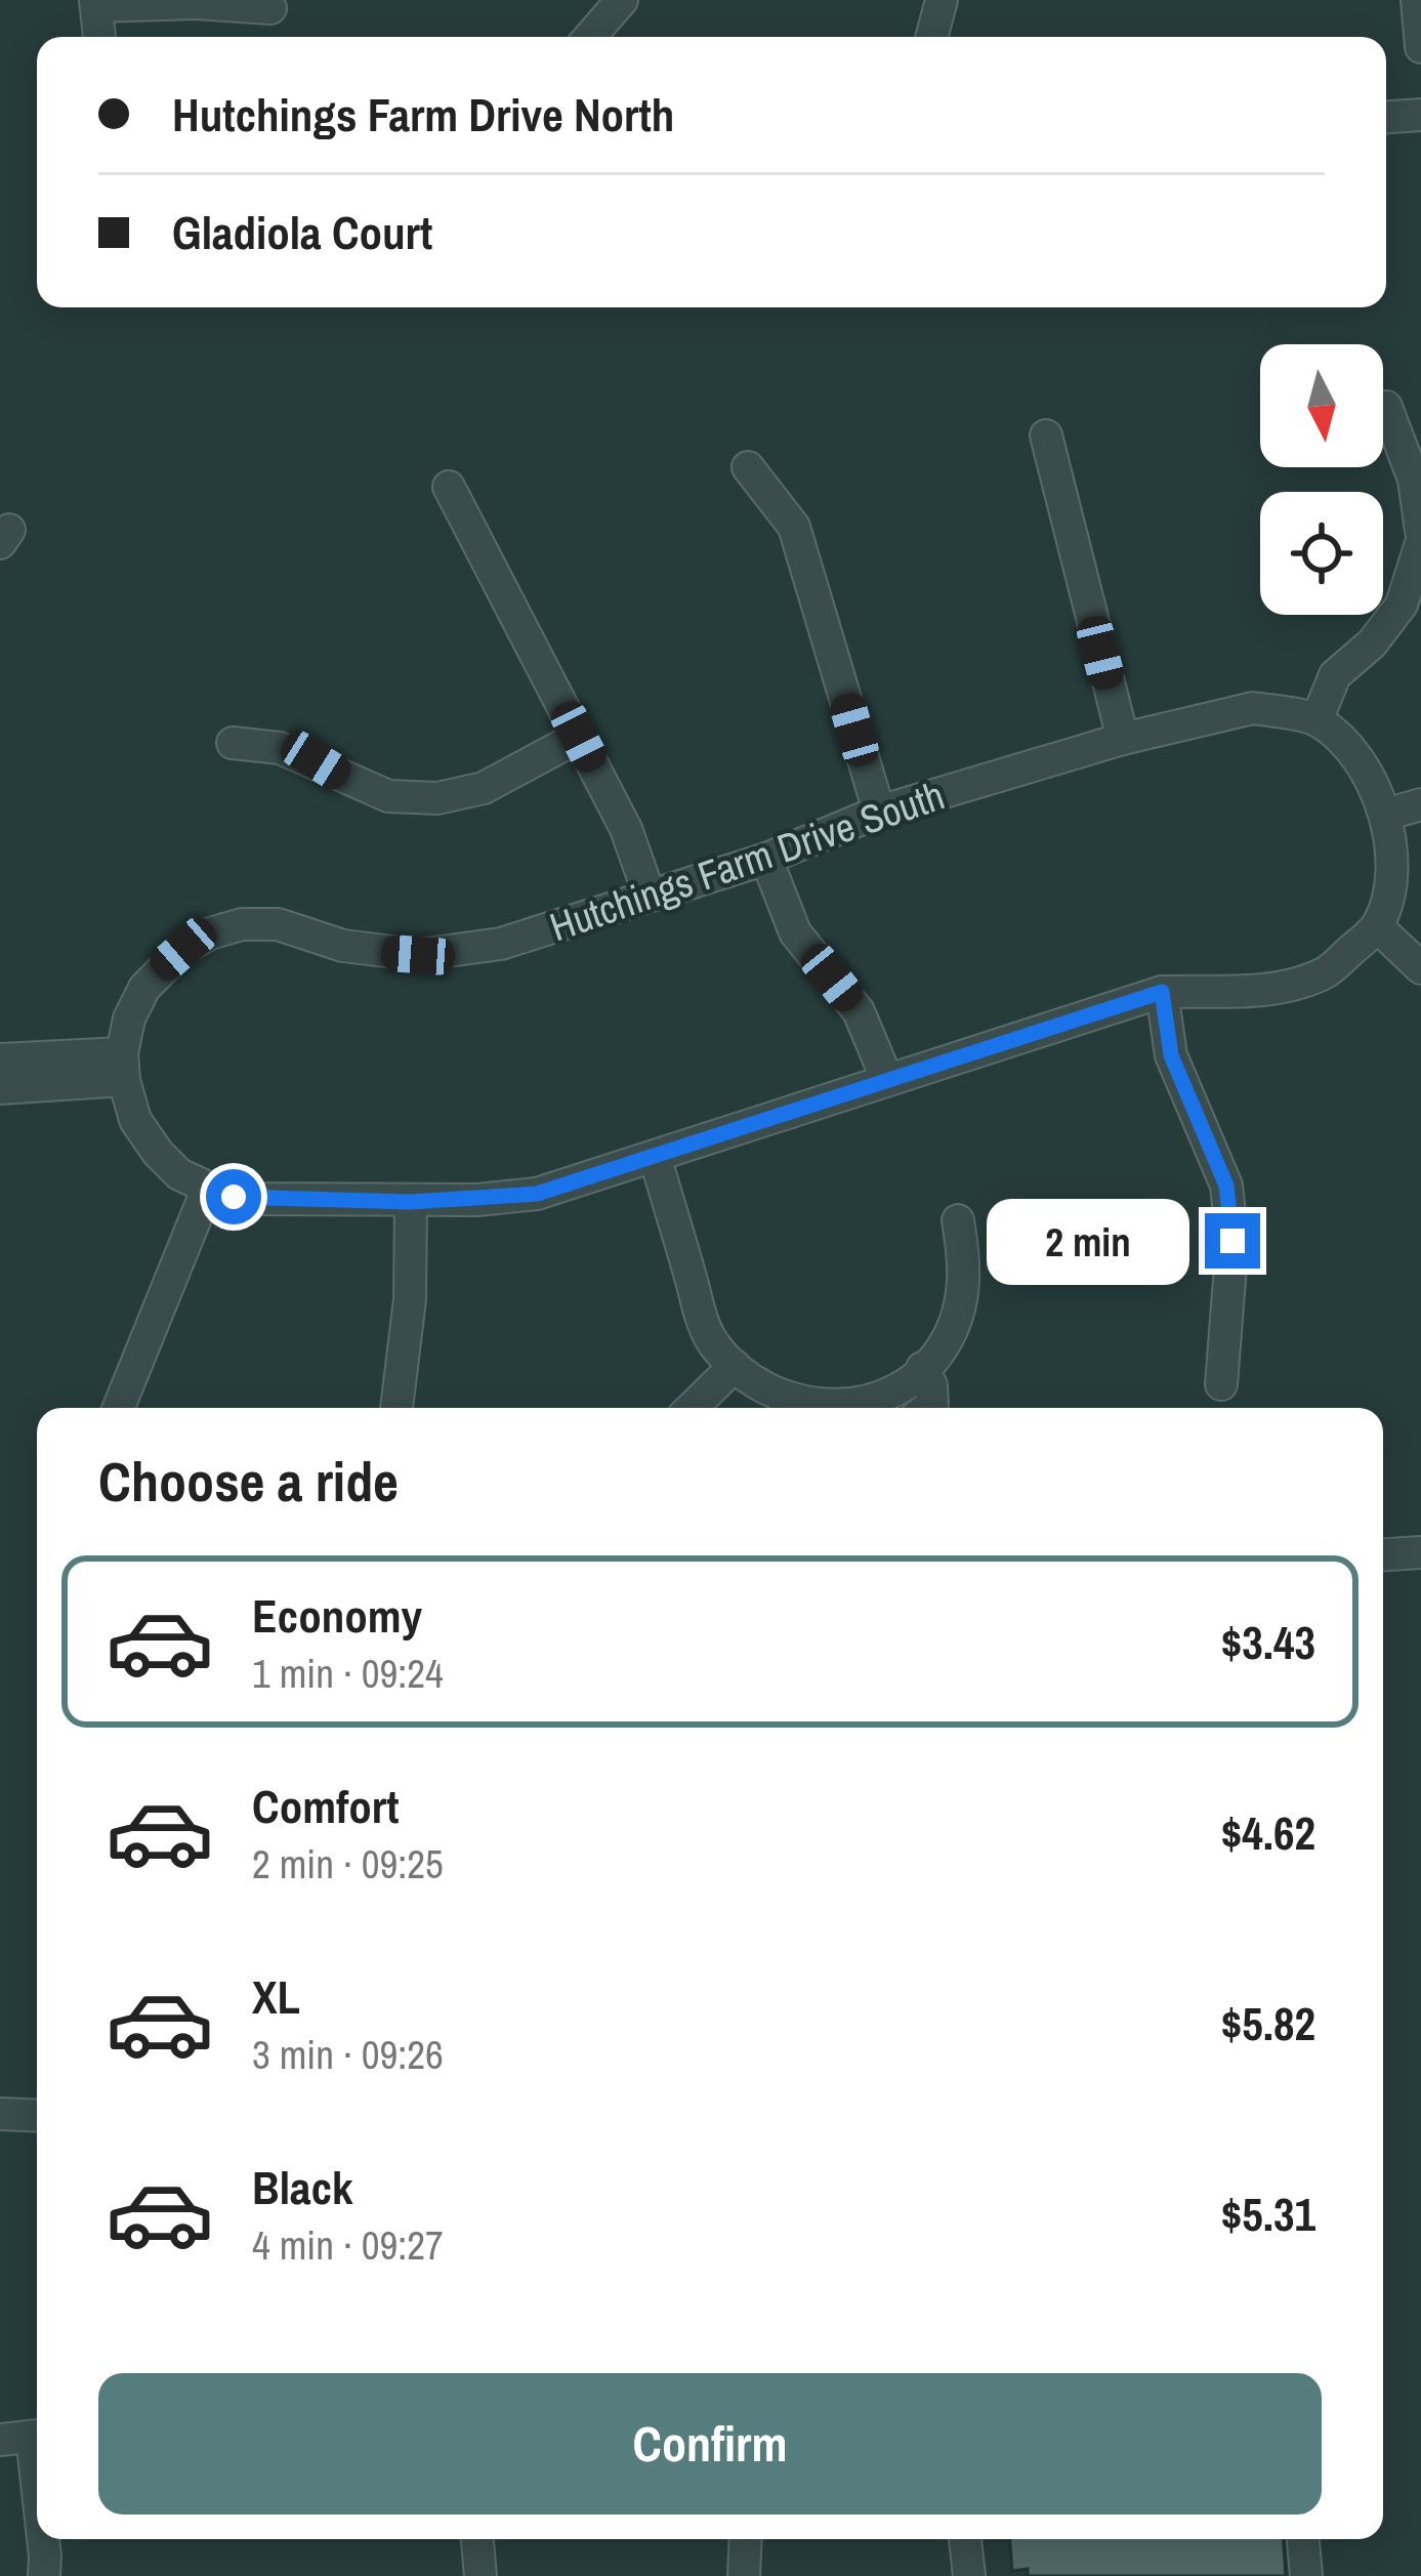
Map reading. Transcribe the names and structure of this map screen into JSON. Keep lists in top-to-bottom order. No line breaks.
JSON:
{"streets":{"street":["Hutchings Farm Drive South"]},"north":"bottom","page":{"banner":["Hutchings Farm Drive North","Gladiola Court"],"bubble":"2 min","heading":"Choose a ride","list":[{"name":"Economy","note":"1 min · 09:24","value":"$3.43"},{"name":"Comfort","note":"2 min · 09:25","value":"$4.62"},{"name":"XL","note":"3 min · 09:26","value":"$5.82"},{"name":"Black","note":"4 min · 09:27","value":"$5.31"}],"buttons":"Confirm"}}
